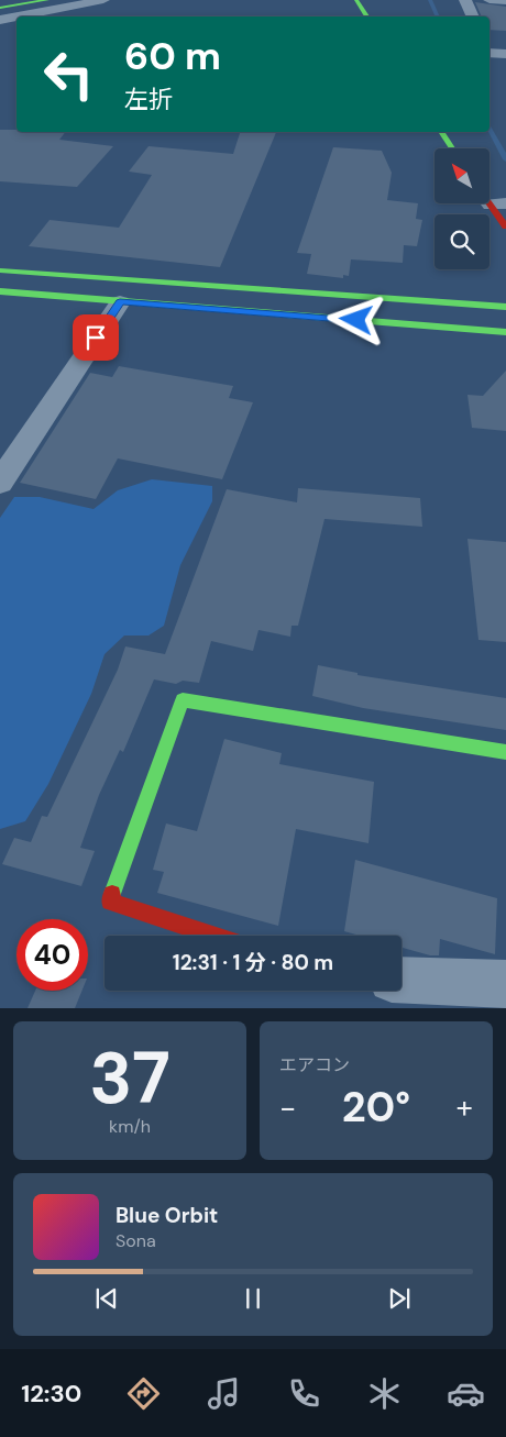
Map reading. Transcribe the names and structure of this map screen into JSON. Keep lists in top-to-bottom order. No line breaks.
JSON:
{"north":"top left","page":{"turn":["60 m","左折"],"limit":"40","trip":"12:31 · 1 分 · 80 m","tile":[["37","km/h"],"エアコン"],"heat":["−","20°","+"],"song":["Blue Orbit","Sona"],"tabs":"12:30"}}
